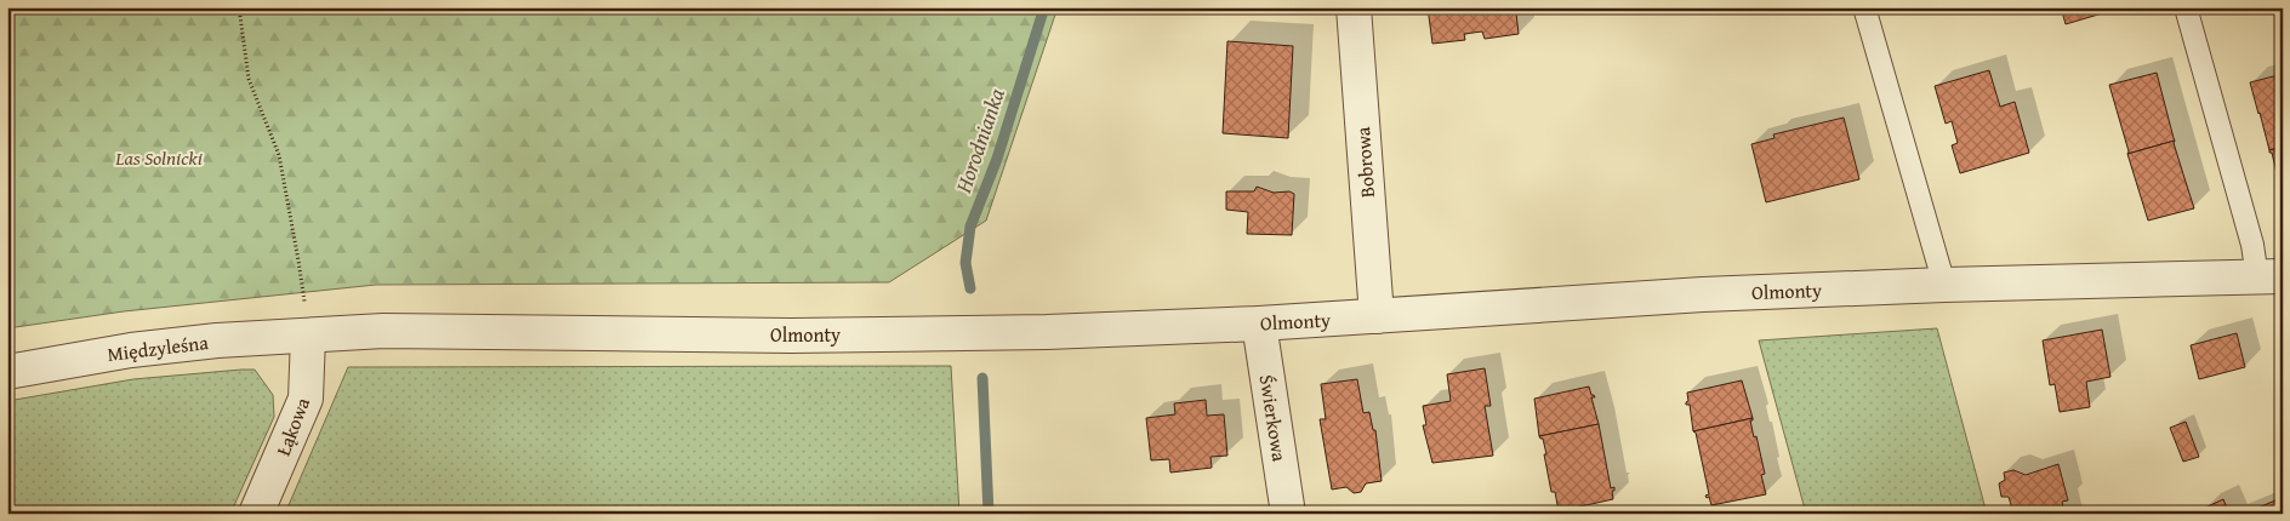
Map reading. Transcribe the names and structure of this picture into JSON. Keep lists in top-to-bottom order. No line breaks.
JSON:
{"streets":{"street":["Bobrowa","Olmonty","Międzyleśna","Świerkowa","Łąkowa"]},"crossings":[["Bobrowa","Olmonty"],["Olmonty","Międzyleśna"],["Olmonty","Świerkowa"],["Olmonty","Łąkowa"],["Międzyleśna","Łąkowa"]],"water":["Horodnianka"],"parks":["Las Solnicki"]}
